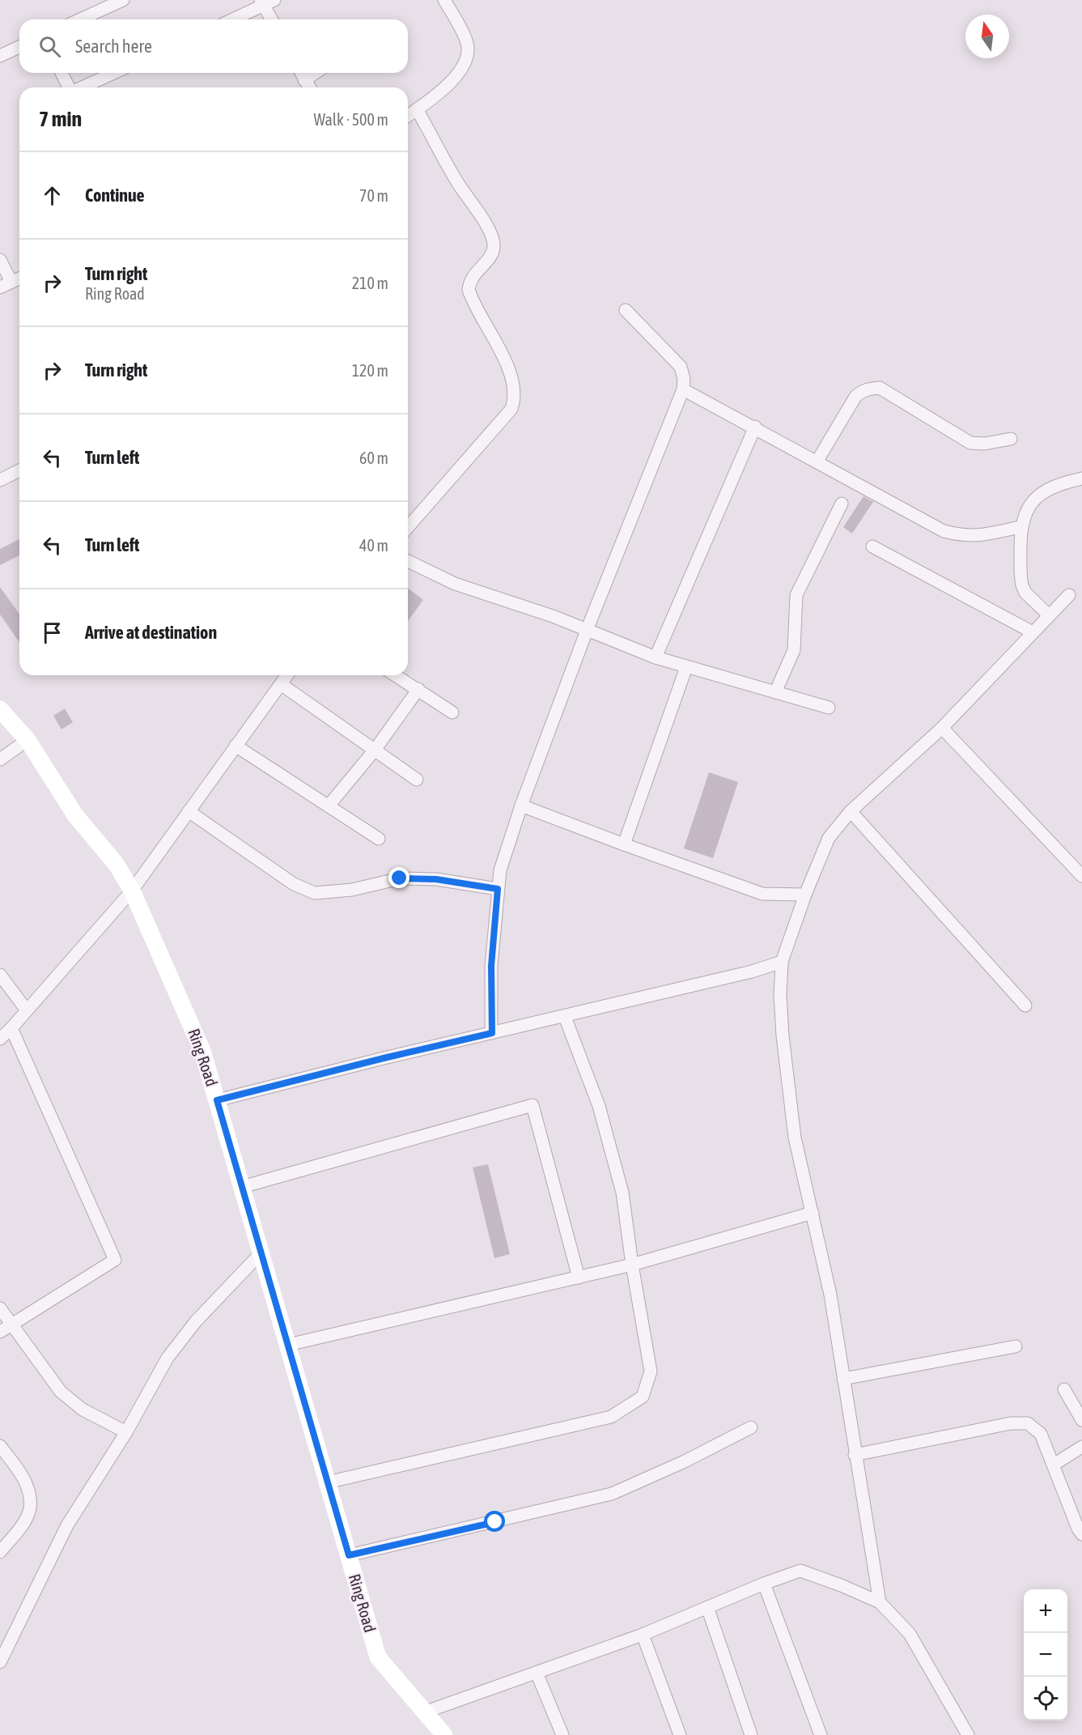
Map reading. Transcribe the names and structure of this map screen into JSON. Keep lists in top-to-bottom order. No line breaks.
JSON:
{"streets":{"main road":["Ring Road"]},"north":"top","page":{"search":"Search here","heading":["7 min","Walk · 500 m"],"list":[["Continue","70 m"],["Turn right","Ring Road","210 m"],["Turn right","120 m"],["Turn left","60 m"],["Turn left","40 m"],"Arrive at destination"],"map_buttons":["+","−"]}}
